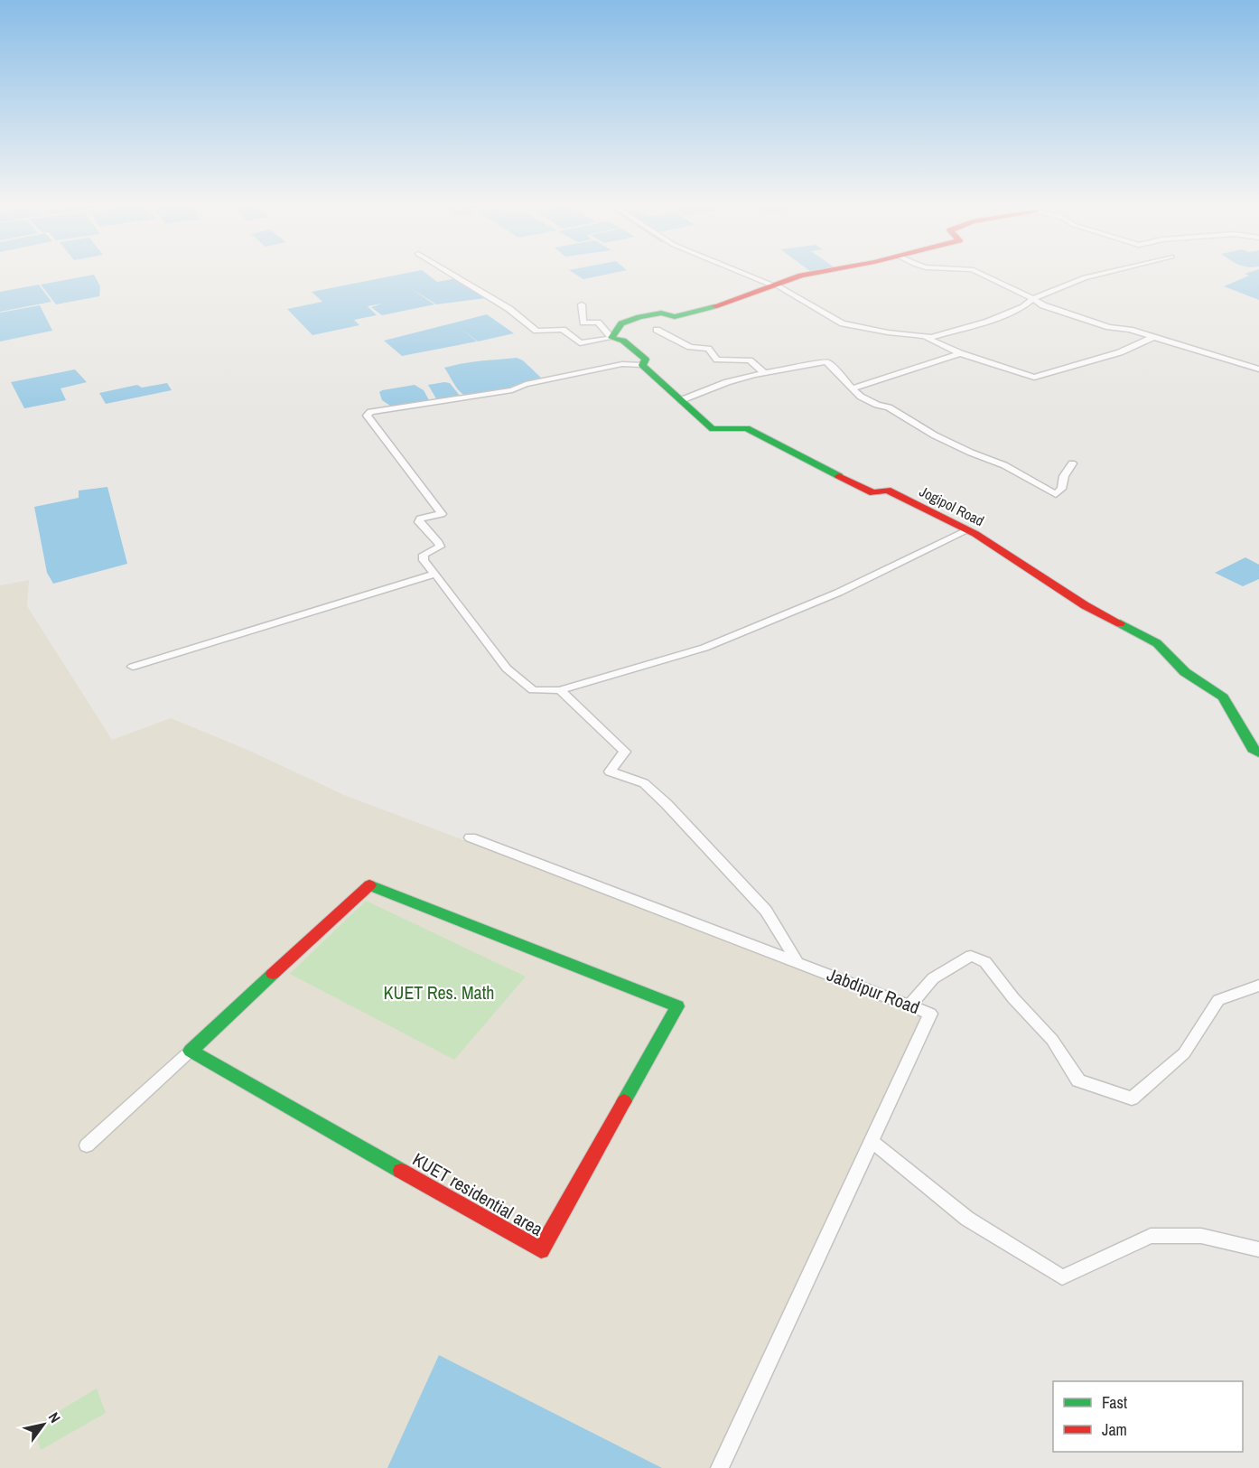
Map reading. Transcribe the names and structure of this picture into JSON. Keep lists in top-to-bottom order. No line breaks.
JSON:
{"streets":{"street":["Jogipol Road","Jabdipur Road","KUET residential area"]},"parks":["KUET Res. Math"],"legend":["Fast","Jam"],"north":"top right"}
